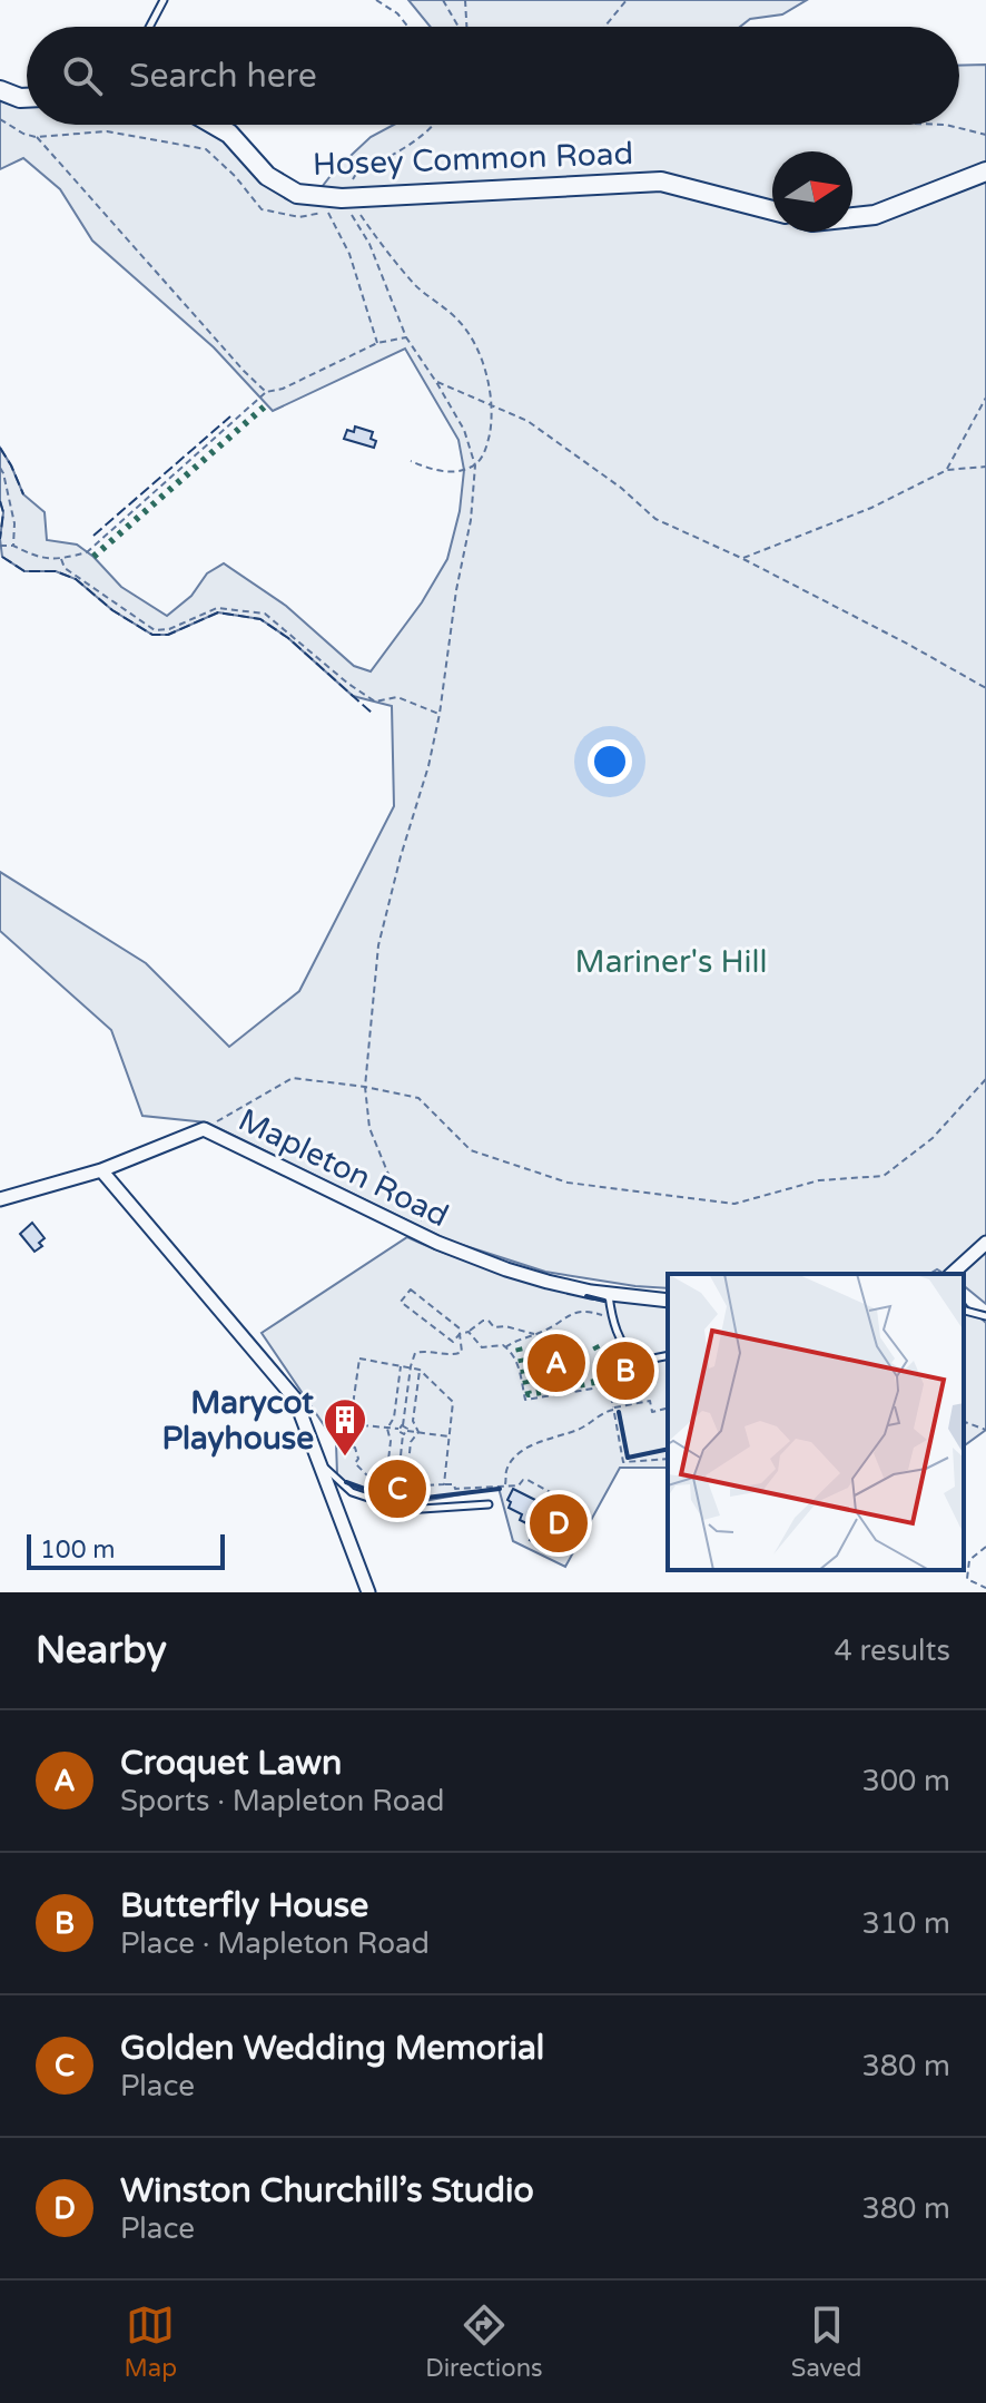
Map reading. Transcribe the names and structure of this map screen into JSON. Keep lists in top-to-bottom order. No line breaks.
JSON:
{"streets":{"main road":["Hosey Common Road"],"street":["Mapleton Road"]},"parks":["Mariner's Hill"],"places":{"building":["Marycot Playhouse"]},"scale_bar":"100 m","north":"right","page":{"search":"Search here","pins":["A","B","C","D"],"scale":"100 m","heading":["Nearby","4 results"],"list":[{"mark":"A","name":"Croquet Lawn","note":"Sports · Mapleton Road","value":"300 m"},{"mark":"B","name":"Butterfly House","note":"Place · Mapleton Road","value":"310 m"},{"mark":"C","name":"Golden Wedding Memorial","note":"Place","value":"380 m"},{"mark":"D","name":"Winston Churchill’s Studio","note":"Place","value":"380 m"}],"nav":["Map","Directions","Saved"]}}
